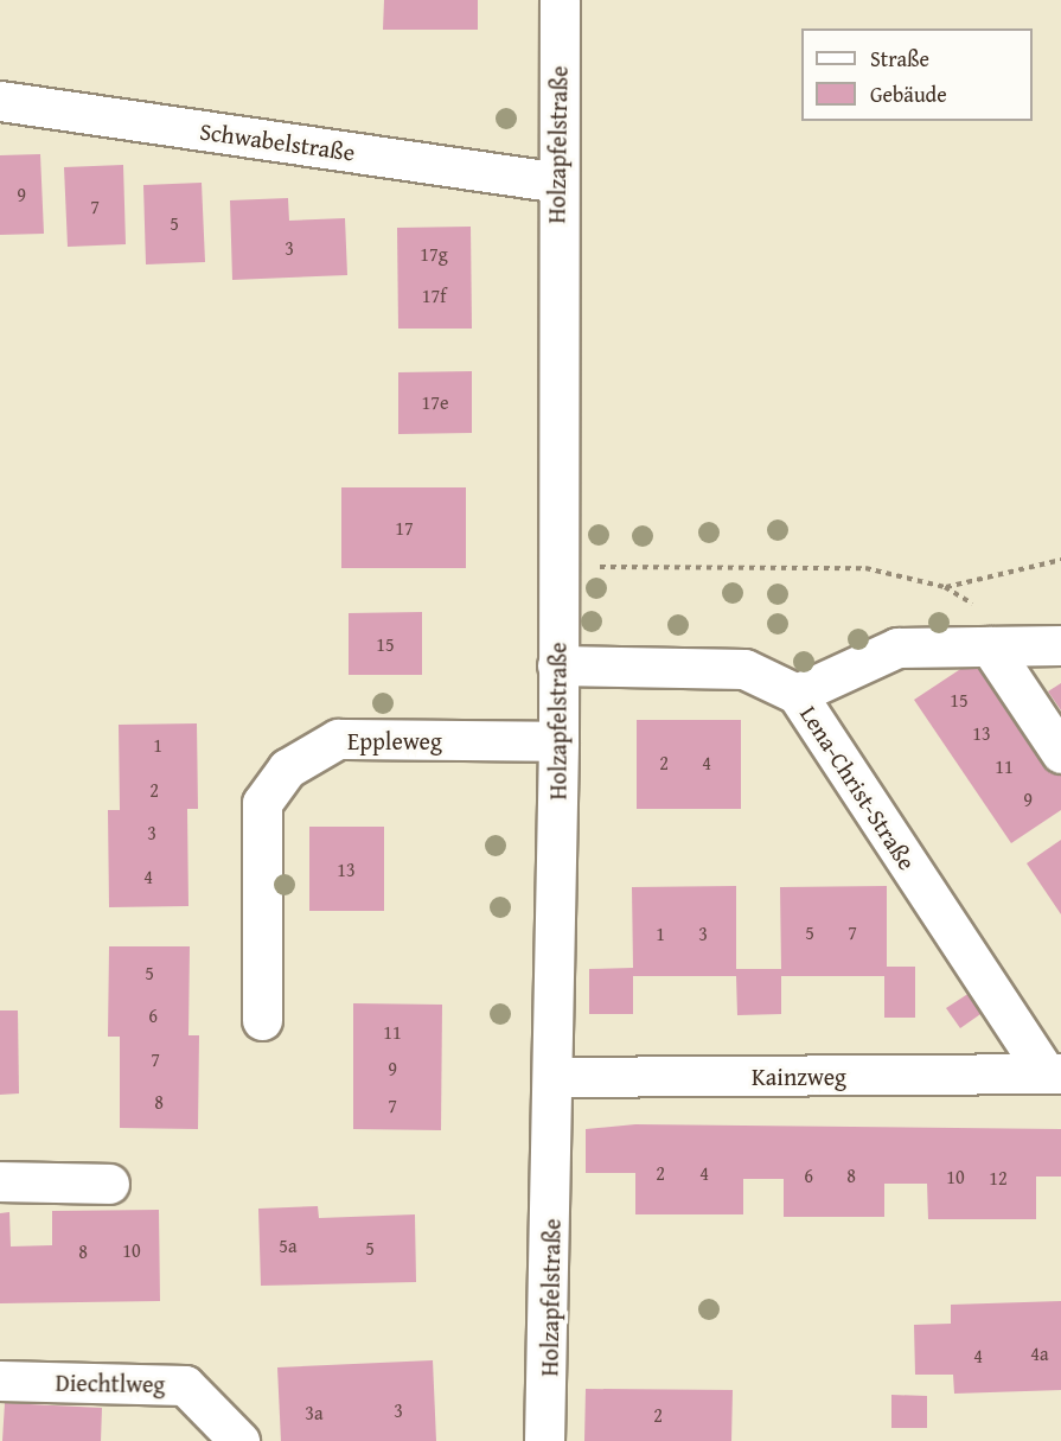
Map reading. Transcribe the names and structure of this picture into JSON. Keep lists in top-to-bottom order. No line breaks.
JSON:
{"streets":{"street":["Schwabelstraße","Holzapfelstraße","Eppleweg","Lena-Christ-Straße","Kainzweg","Diechtlweg"]},"crossings":[["Schwabelstraße","Holzapfelstraße"],["Holzapfelstraße","Eppleweg"],["Holzapfelstraße","Lena-Christ-Straße"],["Holzapfelstraße","Kainzweg"],["Lena-Christ-Straße","Kainzweg"]],"house_numbers":["9","7","5","3","17g","17f","17e","17","15","15","13","1","2","4","11","2","9","3","13","4","5","7","1","3","5","6","11","7","9","8","7","2","4","6","8","10","12","5a","5","10","8","4a","4","3","3a","2"],"legend":["Straße","Gebäude"]}
